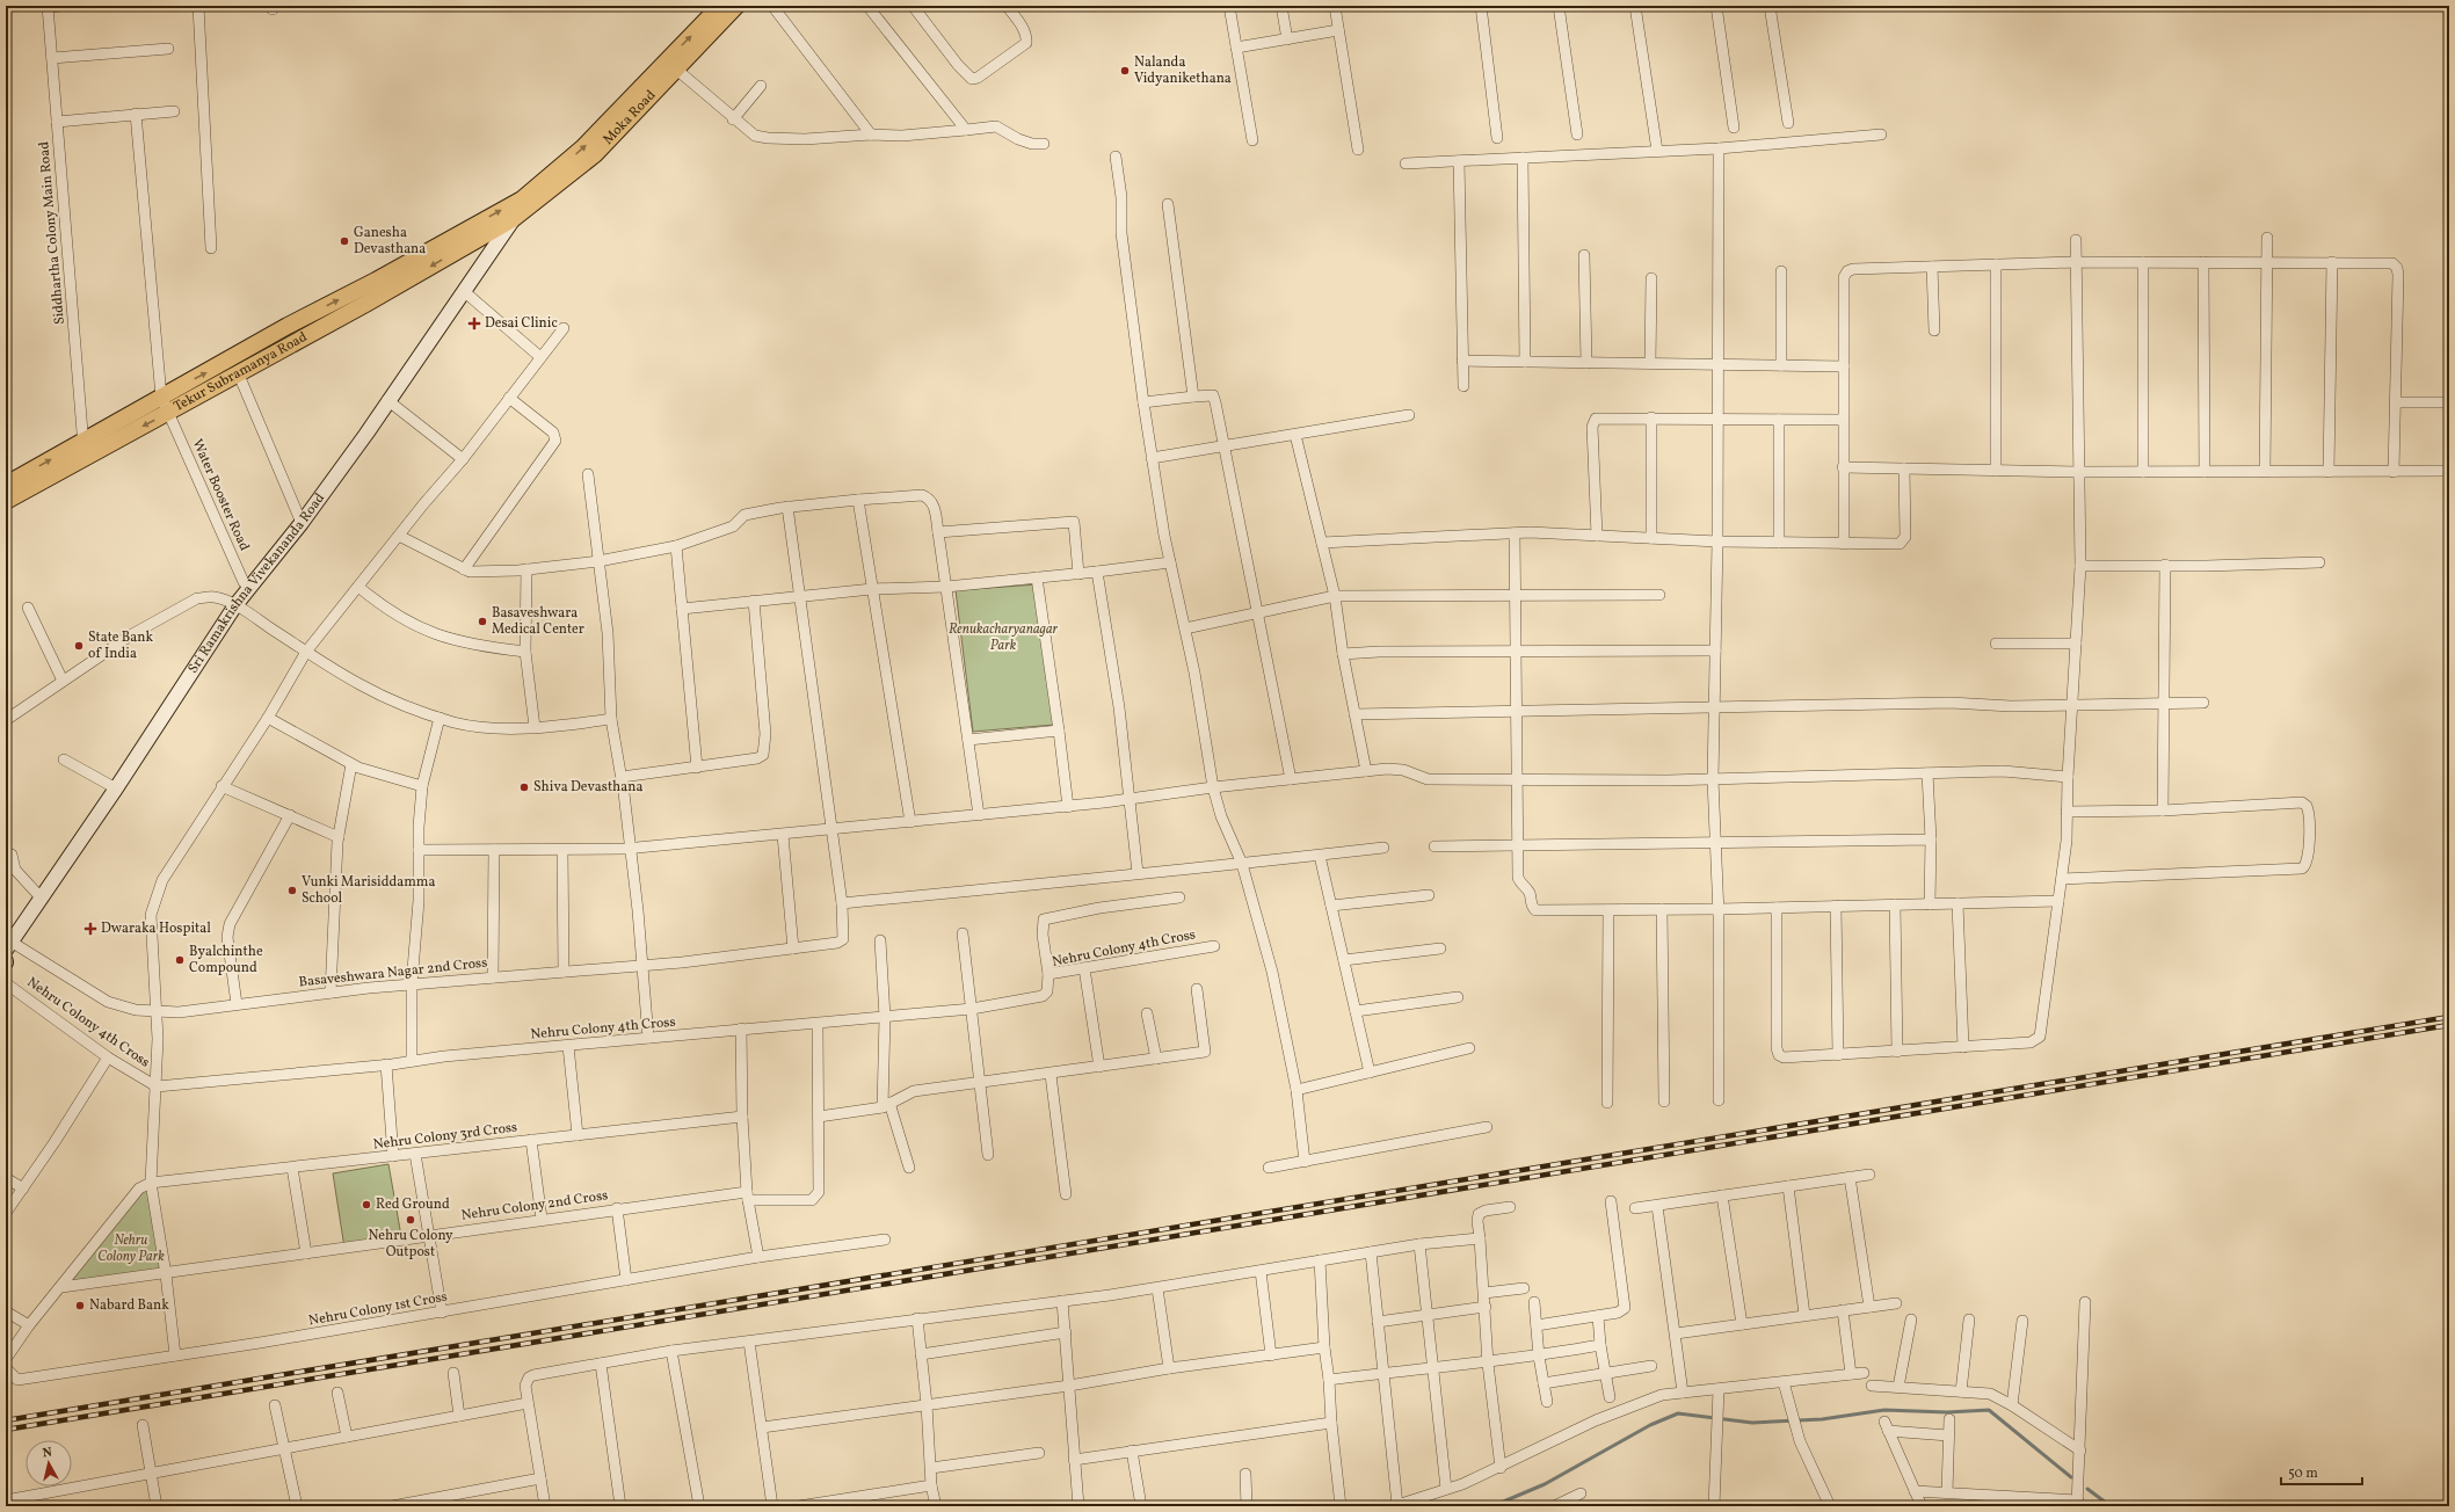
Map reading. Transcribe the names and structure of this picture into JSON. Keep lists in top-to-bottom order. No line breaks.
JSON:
{"streets":{"main road":["Moka Road","Tekur Subramanya Road","Sri Ramakrishna Vivekananda Road"],"street":["Siddhartha Colony Main Road","Water Booster Road","Nehru Colony 4th Cross","Basaveshwara Nagar 2nd Cross","Nehru Colony 3rd Cross","Nehru Colony 2nd Cross","Nehru Colony 1st Cross"]},"crossings":[["Moka Road","Tekur Subramanya Road"],["Moka Road","Sri Ramakrishna Vivekananda Road"],["Siddhartha Colony Main Road","Tekur Subramanya Road"],["Tekur Subramanya Road","Water Booster Road"],["Water Booster Road","Sri Ramakrishna Vivekananda Road"],["Sri Ramakrishna Vivekananda Road","Basaveshwara Nagar 2nd Cross"]],"parks":["Renukacharyanagar Park","Nehru Colony Park"],"places":{"other":["Nalanda Vidyanikethana","Ganesha Devasthana","Basaveshwara Medical Center","State Bank of India","Shiva Devasthana","Vunki Marisiddamma School","Byalchinthe Compound","Red Ground","Nehru Colony Outpost","Nabard Bank"],"health":["Desai Clinic","Dwaraka Hospital"]},"scale_bar":"50 m","north":"top"}
